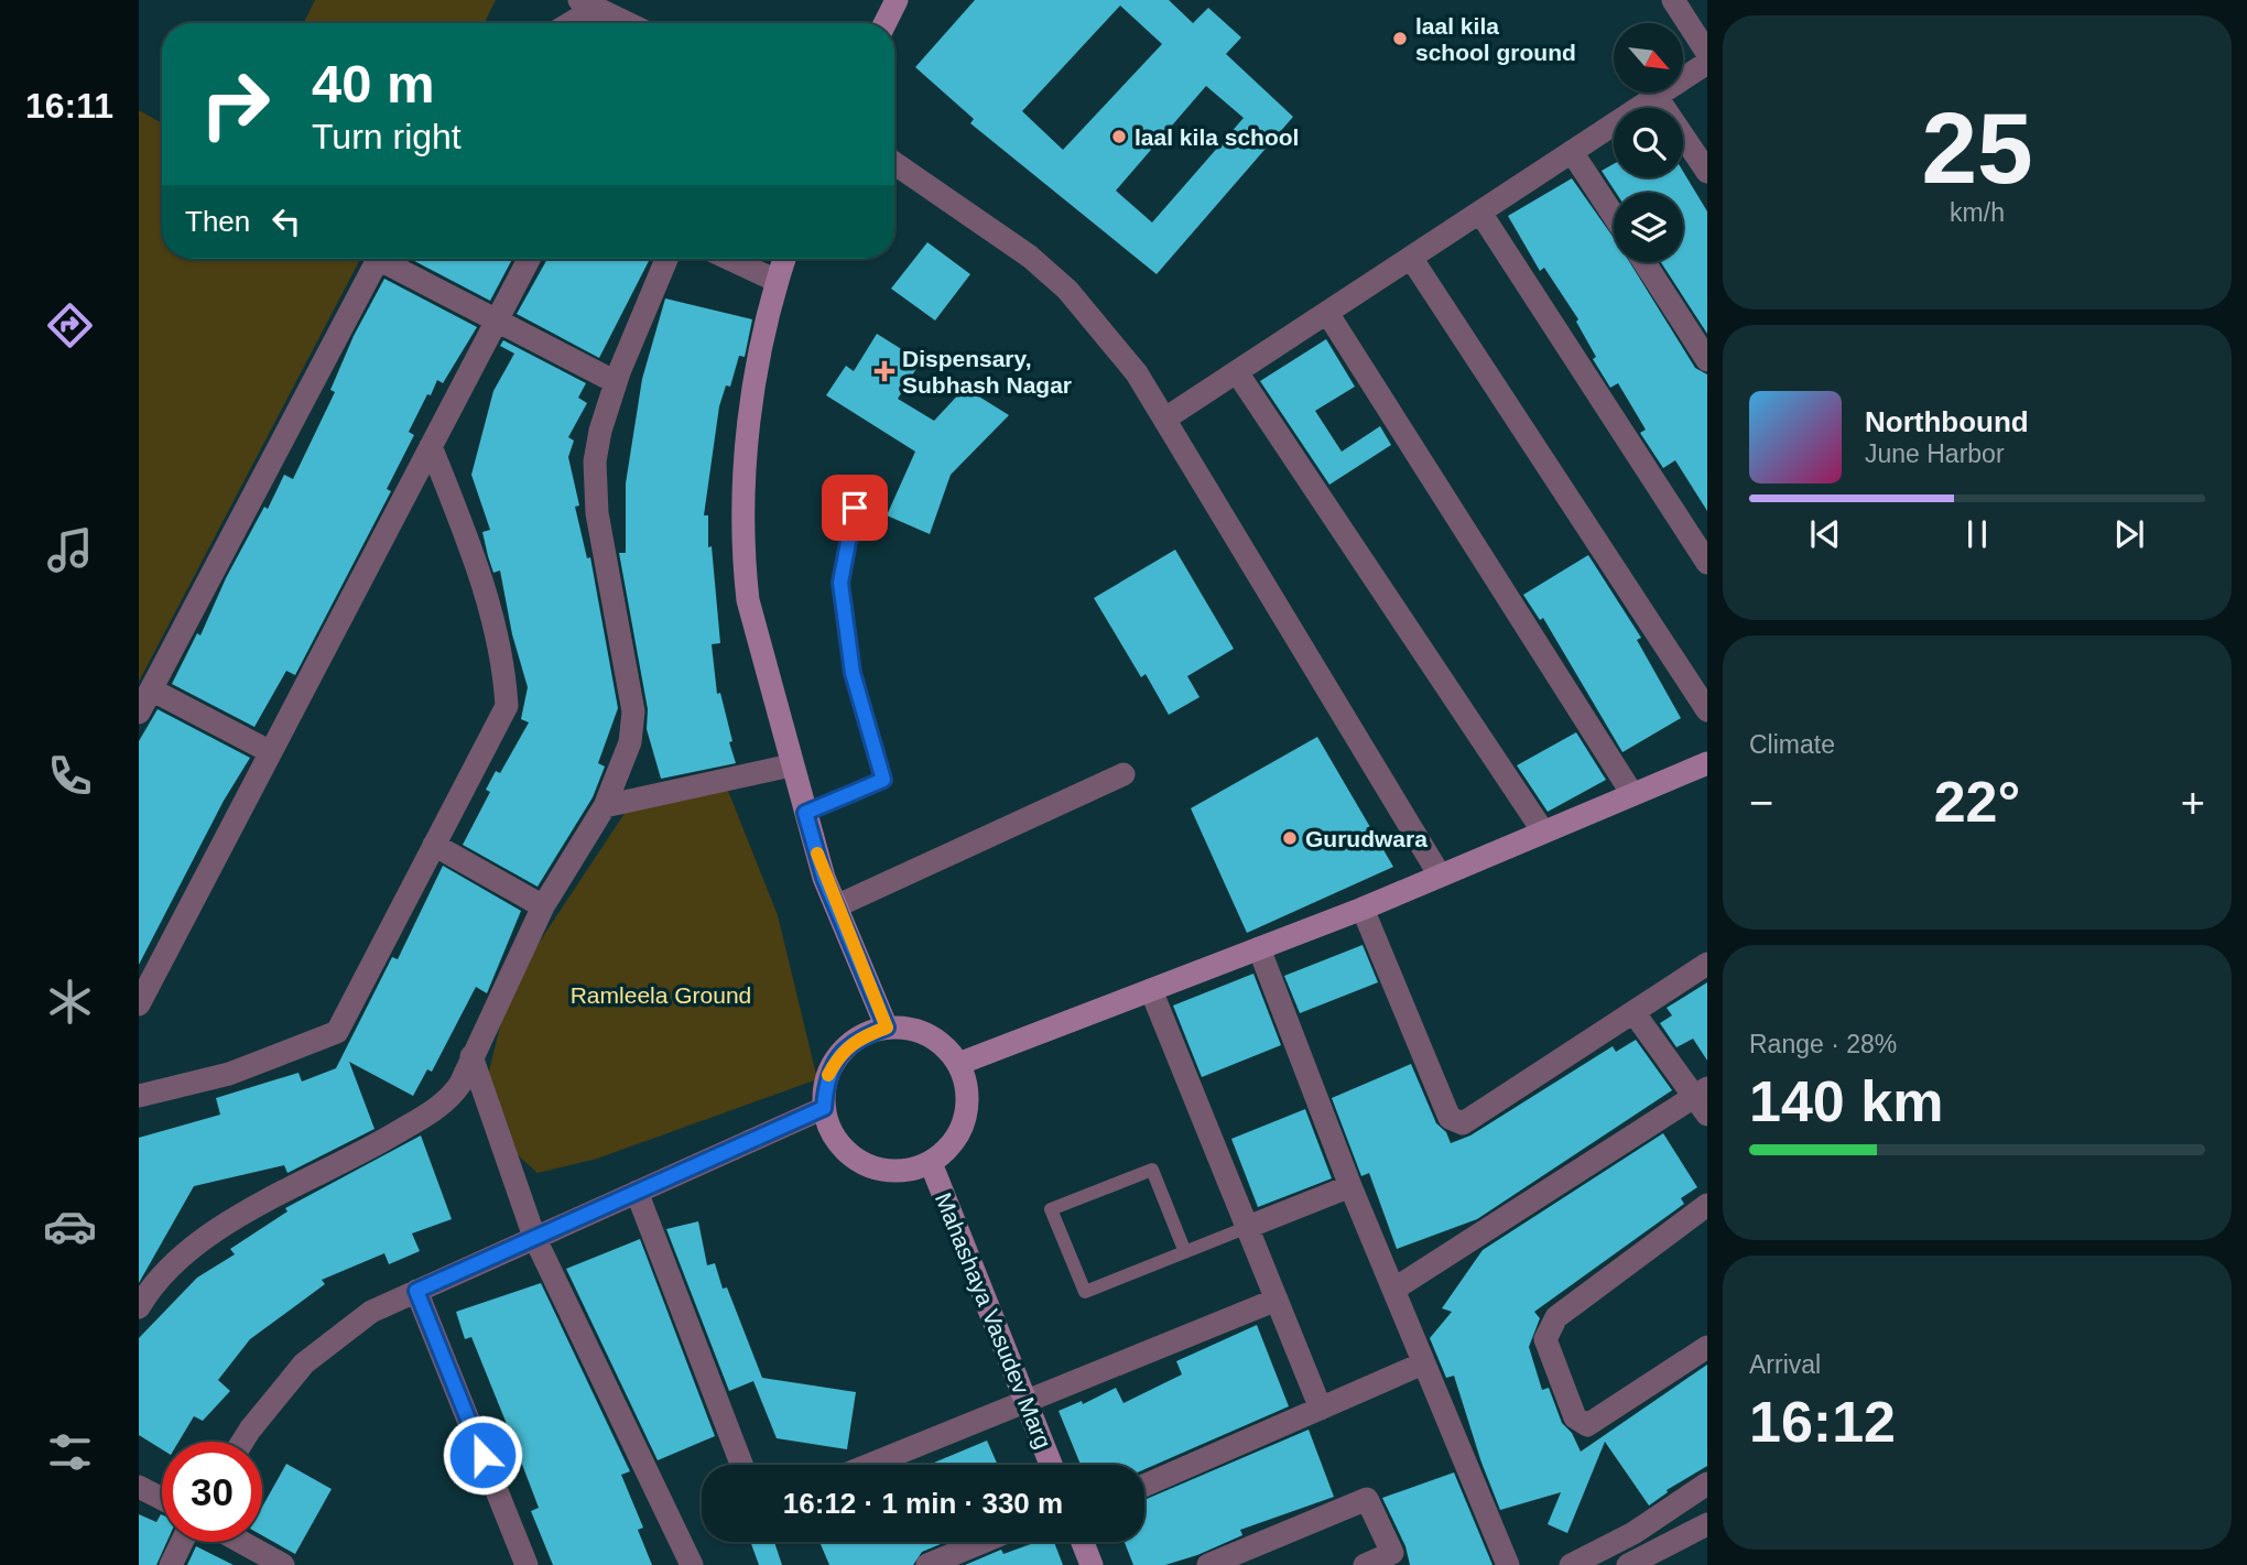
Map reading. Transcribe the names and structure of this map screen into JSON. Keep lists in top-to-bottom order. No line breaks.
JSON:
{"streets":{"street":["Mahashaya Vasudev Marg"]},"parks":["Ramleela Ground"],"places":{"other":["laal kila school ground","laal kila school","Gurudwara"],"health":["Dispensary, Subhash Nagar"]},"north":"bottom right","page":{"tabs":"16:11","tile":[["25","km/h"],"Climate",["Range · 28%","140 km"],["Arrival","16:12"]],"turn":["40 m","Turn right"],"then":"Then","song":["Northbound","June Harbor"],"heat":["−","22°","+"],"limit":"30","trip":"16:12 · 1 min · 330 m"}}
